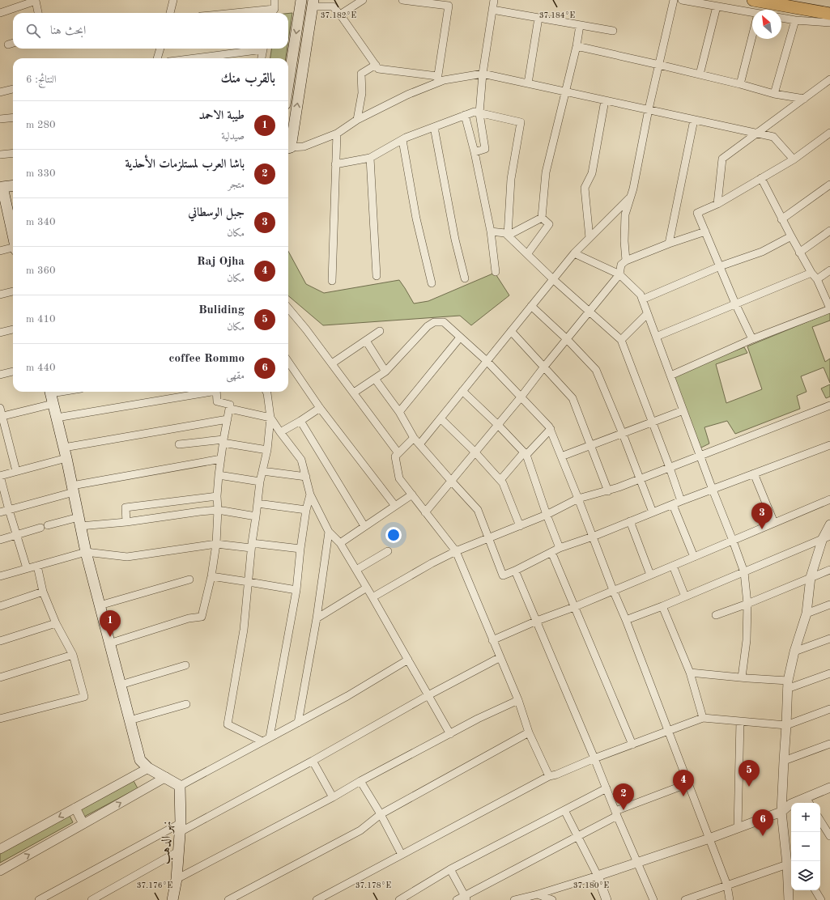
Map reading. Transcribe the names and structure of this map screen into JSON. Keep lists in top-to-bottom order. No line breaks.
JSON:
{"streets":{"main road":["نهر الدهب"]},"north":"top left","page":{"search":"ابحث هنا","heading":["بالقرب منك","النتائج: 6"],"list":[{"mark":"1","name":"طيبة الاحمد","note":"صيدلية","value":"280 m"},{"mark":"2","name":"باشا العرب لمستلزمات الأحذية","note":"متجر","value":"330 m"},{"mark":"3","name":"جبل الوسطاني","note":"مكان","value":"340 m"},{"mark":"4","name":"Raj Ojha","note":"مكان","value":"360 m"},{"mark":"5","name":"Buliding","note":"مكان","value":"410 m"},{"mark":"6","name":"coffee Rommo","note":"مقهى","value":"440 m"}],"pins":["3","1","5","4","2","6"],"map_buttons":["+","−"]},"coordinates":["37.182°E","37.184°E","37.176°E","37.178°E","37.180°E"]}
